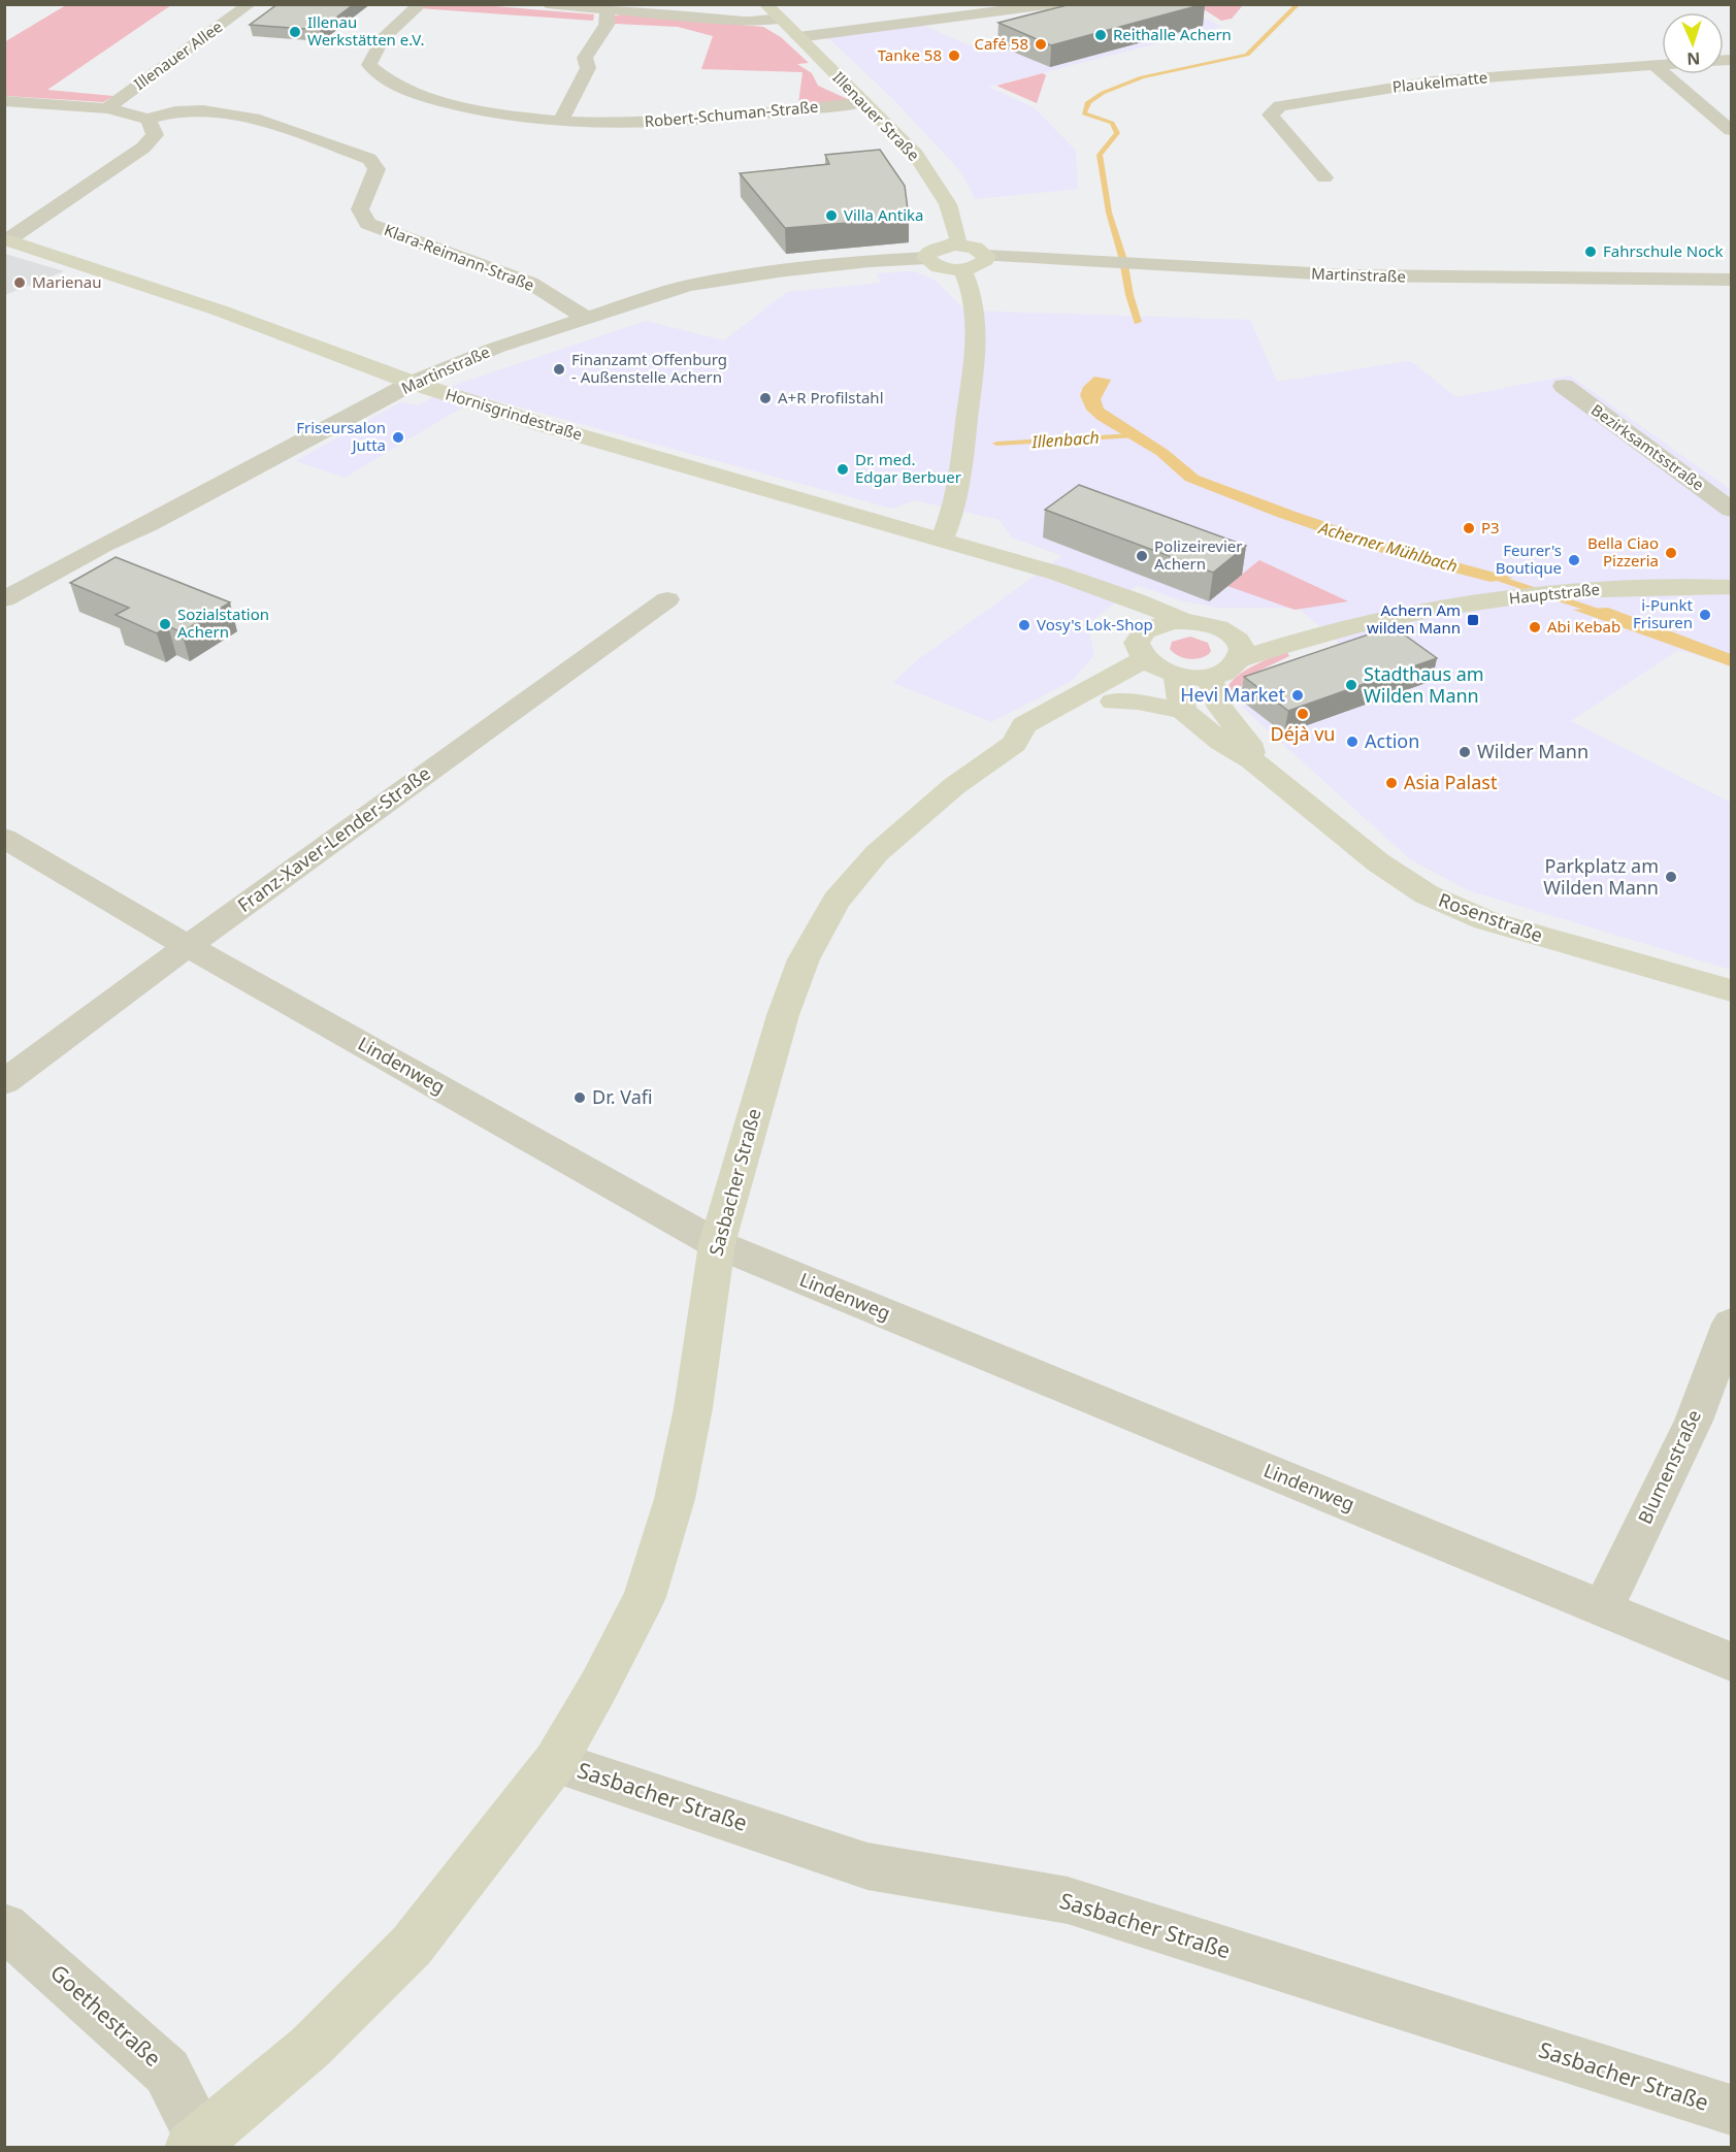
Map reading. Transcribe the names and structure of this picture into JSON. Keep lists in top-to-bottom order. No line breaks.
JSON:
{"streets":{"main road":["Illenauer Straße","Hornisgrindestraße","Hauptstraße","Rosenstraße","Sasbacher Straße"],"street":["Illenauer Allee","Plaukelmatte","Robert-Schuman-Straße","Klara-Reimann-Straße","Martinstraße","Bezirksamtsstraße","Franz-Xaver-Lender-Straße","Lindenweg","Blumenstraße","Goethestraße"]},"crossings":[["Illenauer Allee","Klara-Reimann-Straße"],["Robert-Schuman-Straße","Illenauer Straße"],["Klara-Reimann-Straße","Martinstraße"],["Martinstraße","Hornisgrindestraße"],["Hauptstraße","Rosenstraße"],["Franz-Xaver-Lender-Straße","Lindenweg"],["Lindenweg","Sasbacher Straße"],["Lindenweg","Blumenstraße"],["Sasbacher Straße","Goethestraße"]],"water":["Illenbach","Acherner Mühlbach"],"places":{"other":["Illenau Werkstätten e.V.","Reithalle Achern","Café 58","Tanke 58","Villa Antika","Fahrschule Nock","Marienau","Finanzamt Offenburg - Außenstelle Achern","A+R Profilstahl","Friseursalon Jutta","Dr. med. Edgar Berbuer","P3","Bella Ciao Pizzeria","Polizeirevier Achern","Feurer's Boutique","i-Punkt Frisuren","Sozialstation Achern","Vosy's Lok-Shop","Abi Kebab","Stadthaus am Wilden Mann","Hevi Market","Déjà vu","Action","Wilder Mann","Asia Palast","Parkplatz am Wilden Mann","Dr. Vafi"],"transit":["Achern Am wilden Mann"]},"north":"bottom"}
